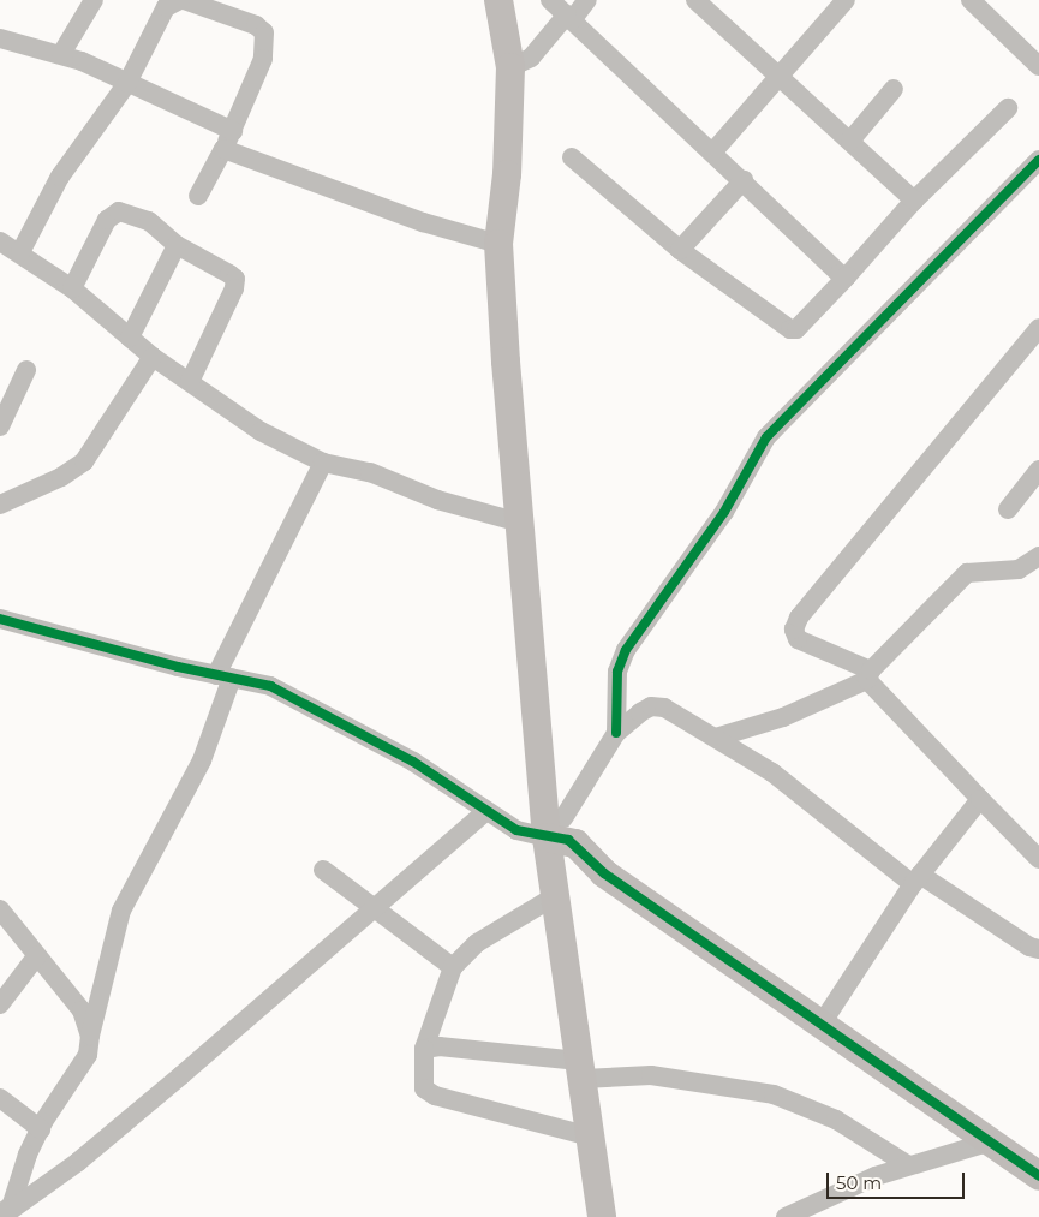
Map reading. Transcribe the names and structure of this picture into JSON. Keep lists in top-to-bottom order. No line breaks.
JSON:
{"scale_bar":"50 m"}
